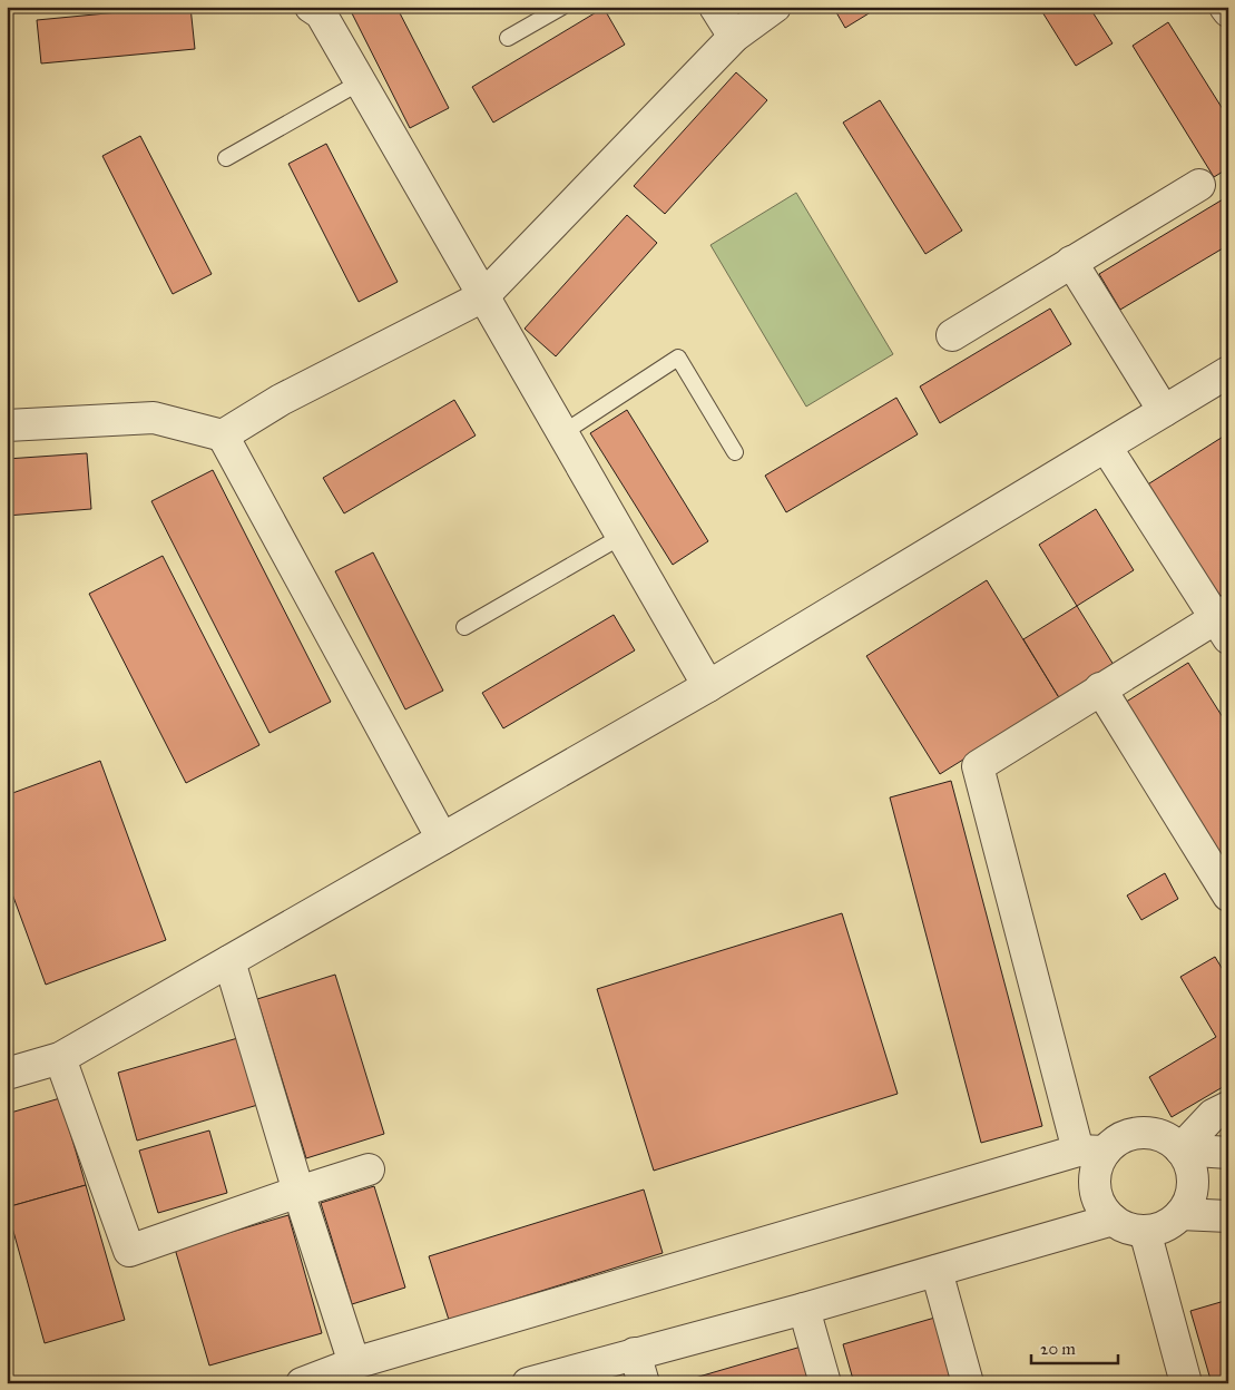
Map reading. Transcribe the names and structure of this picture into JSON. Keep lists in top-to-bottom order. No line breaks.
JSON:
{"scale_bar":"20 m"}
